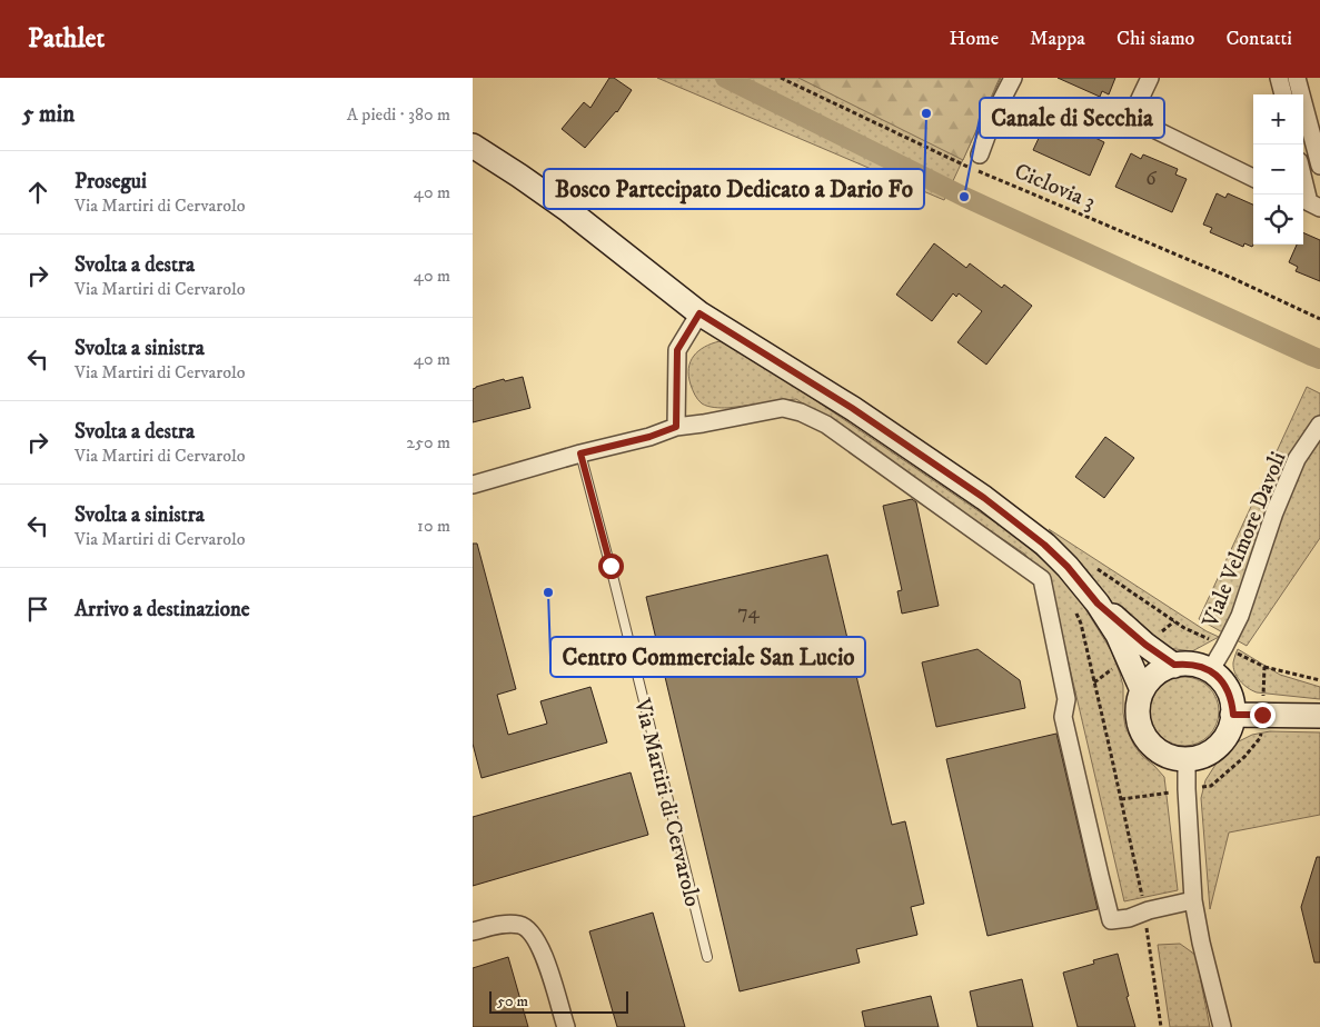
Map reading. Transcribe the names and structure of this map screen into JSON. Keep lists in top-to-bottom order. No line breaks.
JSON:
{"streets":{"street":["Viale Velmore Davoli"],"lane":["Via Martiri di Cervarolo"],"path":["Ciclovia 3"]},"places":["Bosco Partecipato Dedicato a Dario Fo","Canale di Secchia","Centro Commerciale San Lucio"],"house_numbers":["6","74"],"scale_bar":"50 m","page":{"header":"Pathlet","nav":["Home","Mappa","Chi siamo","Contatti"],"heading":["5 min","A piedi · 380 m"],"map_buttons":["+","−"],"list":[["Prosegui","Via Martiri di Cervarolo","40 m"],["Svolta a destra","Via Martiri di Cervarolo","40 m"],["Svolta a sinistra","Via Martiri di Cervarolo","40 m"],["Svolta a destra","Via Martiri di Cervarolo","250 m"],["Svolta a sinistra","Via Martiri di Cervarolo","10 m"],"Arrivo a destinazione"],"scale":"50 m"}}
